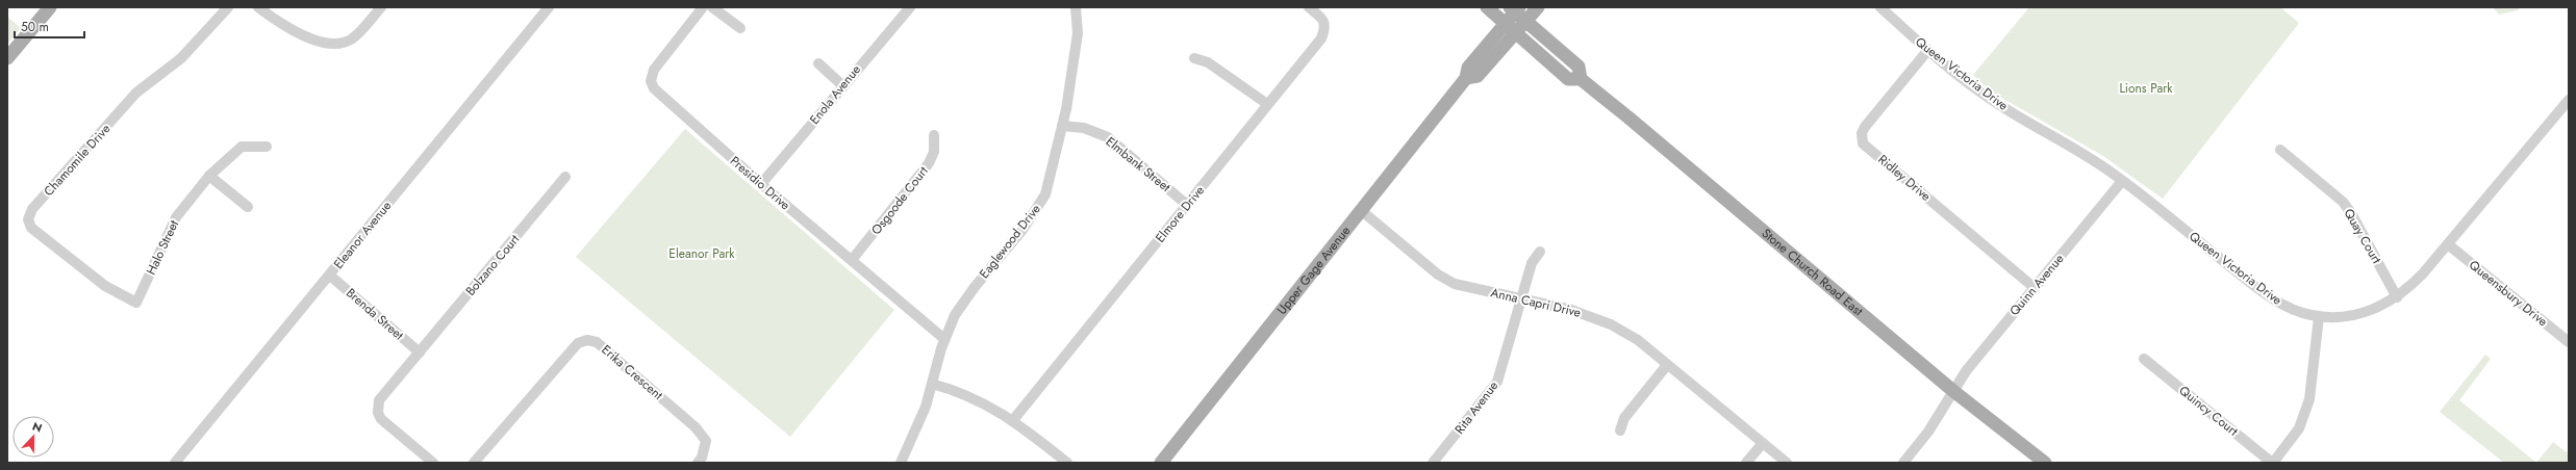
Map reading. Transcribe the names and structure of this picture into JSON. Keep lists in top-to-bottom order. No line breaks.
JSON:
{"streets":{"main road":["Upper Gage Avenue","Stone Church Road East"],"street":["Queen Victoria Drive","Enola Avenue","Chamomile Drive","Elmbank Street","Ridley Drive","Presidio Drive","Osgoode Court","Elmore Drive","Eleanor Avenue","Quay Court","Eaglewood Drive","Halo Street","Bolzano Court","Quinn Avenue","Queensbury Drive","Anna Capri Drive","Brenda Street","Erika Crescent","Rita Avenue","Quincy Court"]},"crossings":[["Queen Victoria Drive","Ridley Drive"],["Queen Victoria Drive","Quay Court"],["Queen Victoria Drive","Quinn Avenue"],["Queen Victoria Drive","Queensbury Drive"],["Enola Avenue","Presidio Drive"],["Chamomile Drive","Halo Street"],["Elmbank Street","Elmore Drive"],["Elmbank Street","Eaglewood Drive"],["Ridley Drive","Quinn Avenue"],["Presidio Drive","Osgoode Court"],["Presidio Drive","Eaglewood Drive"],["Eleanor Avenue","Brenda Street"],["Bolzano Court","Brenda Street"],["Upper Gage Avenue","Stone Church Road East"],["Upper Gage Avenue","Anna Capri Drive"],["Stone Church Road East","Quinn Avenue"],["Anna Capri Drive","Rita Avenue"]],"parks":["Lions Park","Eleanor Park"],"scale_bar":"50 m","north":"top"}
